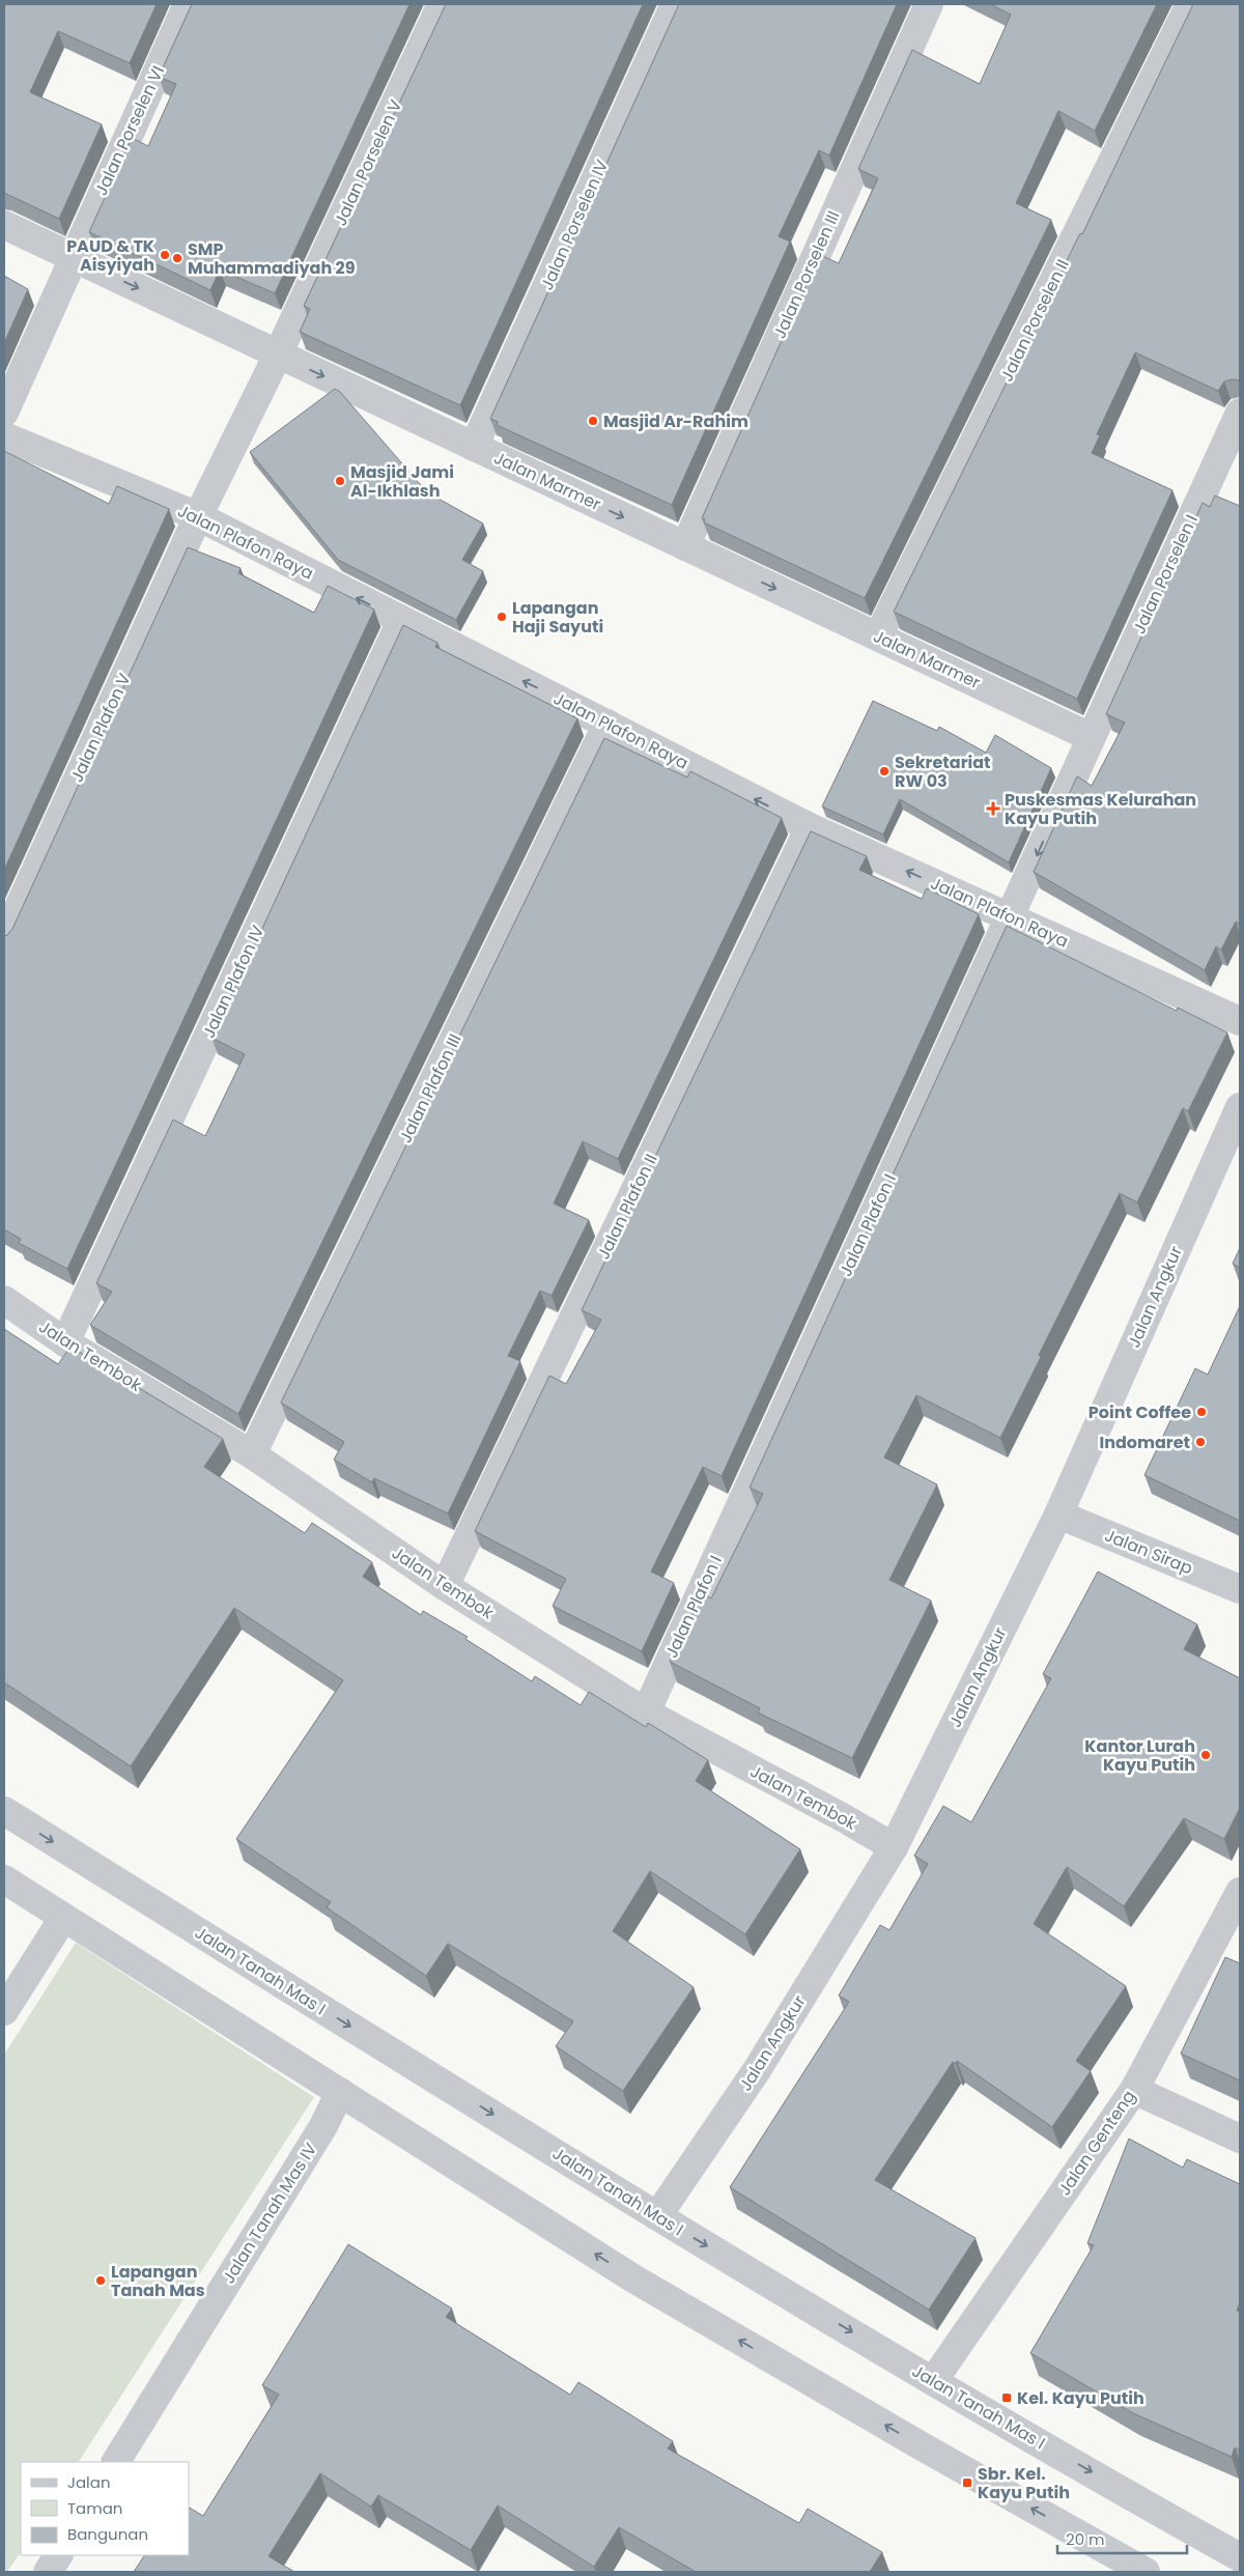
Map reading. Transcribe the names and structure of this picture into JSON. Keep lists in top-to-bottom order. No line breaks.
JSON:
{"streets":{"street":["Jalan Porselen VI","Jalan Porselen V","Jalan Porselen IV","Jalan Porselen III","Jalan Porselen II","Jalan Marmer","Jalan Plafon Raya","Jalan Porselen I","Jalan Plafon V","Jalan Plafon IV","Jalan Plafon III","Jalan Plafon II","Jalan Plafon I","Jalan Angkur","Jalan Tembok","Jalan Sirap","Jalan Tanah Mas I","Jalan Genteng","Jalan Tanah Mas IV"]},"crossings":[["Jalan Porselen VI","Jalan Marmer"],["Jalan Porselen V","Jalan Marmer"],["Jalan Porselen V","Jalan Plafon Raya"],["Jalan Porselen V","Jalan Plafon V"],["Jalan Porselen IV","Jalan Marmer"],["Jalan Porselen III","Jalan Marmer"],["Jalan Porselen II","Jalan Marmer"],["Jalan Marmer","Jalan Porselen I"],["Jalan Marmer","Jalan Plafon I"],["Jalan Plafon Raya","Jalan Plafon V"],["Jalan Plafon Raya","Jalan Plafon IV"],["Jalan Plafon Raya","Jalan Plafon III"],["Jalan Plafon Raya","Jalan Plafon II"],["Jalan Plafon Raya","Jalan Plafon I"],["Jalan Porselen I","Jalan Plafon I"],["Jalan Plafon IV","Jalan Tembok"],["Jalan Plafon III","Jalan Tembok"],["Jalan Plafon II","Jalan Tembok"],["Jalan Plafon I","Jalan Tembok"],["Jalan Angkur","Jalan Tembok"],["Jalan Angkur","Jalan Sirap"],["Jalan Angkur","Jalan Tanah Mas I"],["Jalan Tanah Mas I","Jalan Genteng"]],"one_way":["Jalan Marmer","Jalan Plafon Raya"],"places":{"other":["PAUD & TK Aisyiyah","SMP Muhammadiyah 29","Masjid Ar-Rahim","Masjid Jami Al-Ikhlash","Lapangan Haji Sayuti","Sekretariat RW 03","Point Coffee","Indomaret","Kantor Lurah Kayu Putih","Lapangan Tanah Mas"],"health":["Puskesmas Kelurahan Kayu Putih"],"transit":["Kel. Kayu Putih","Sbr. Kel. Kayu Putih"]},"legend":["Jalan","Taman","Bangunan"],"scale_bar":"20 m"}
